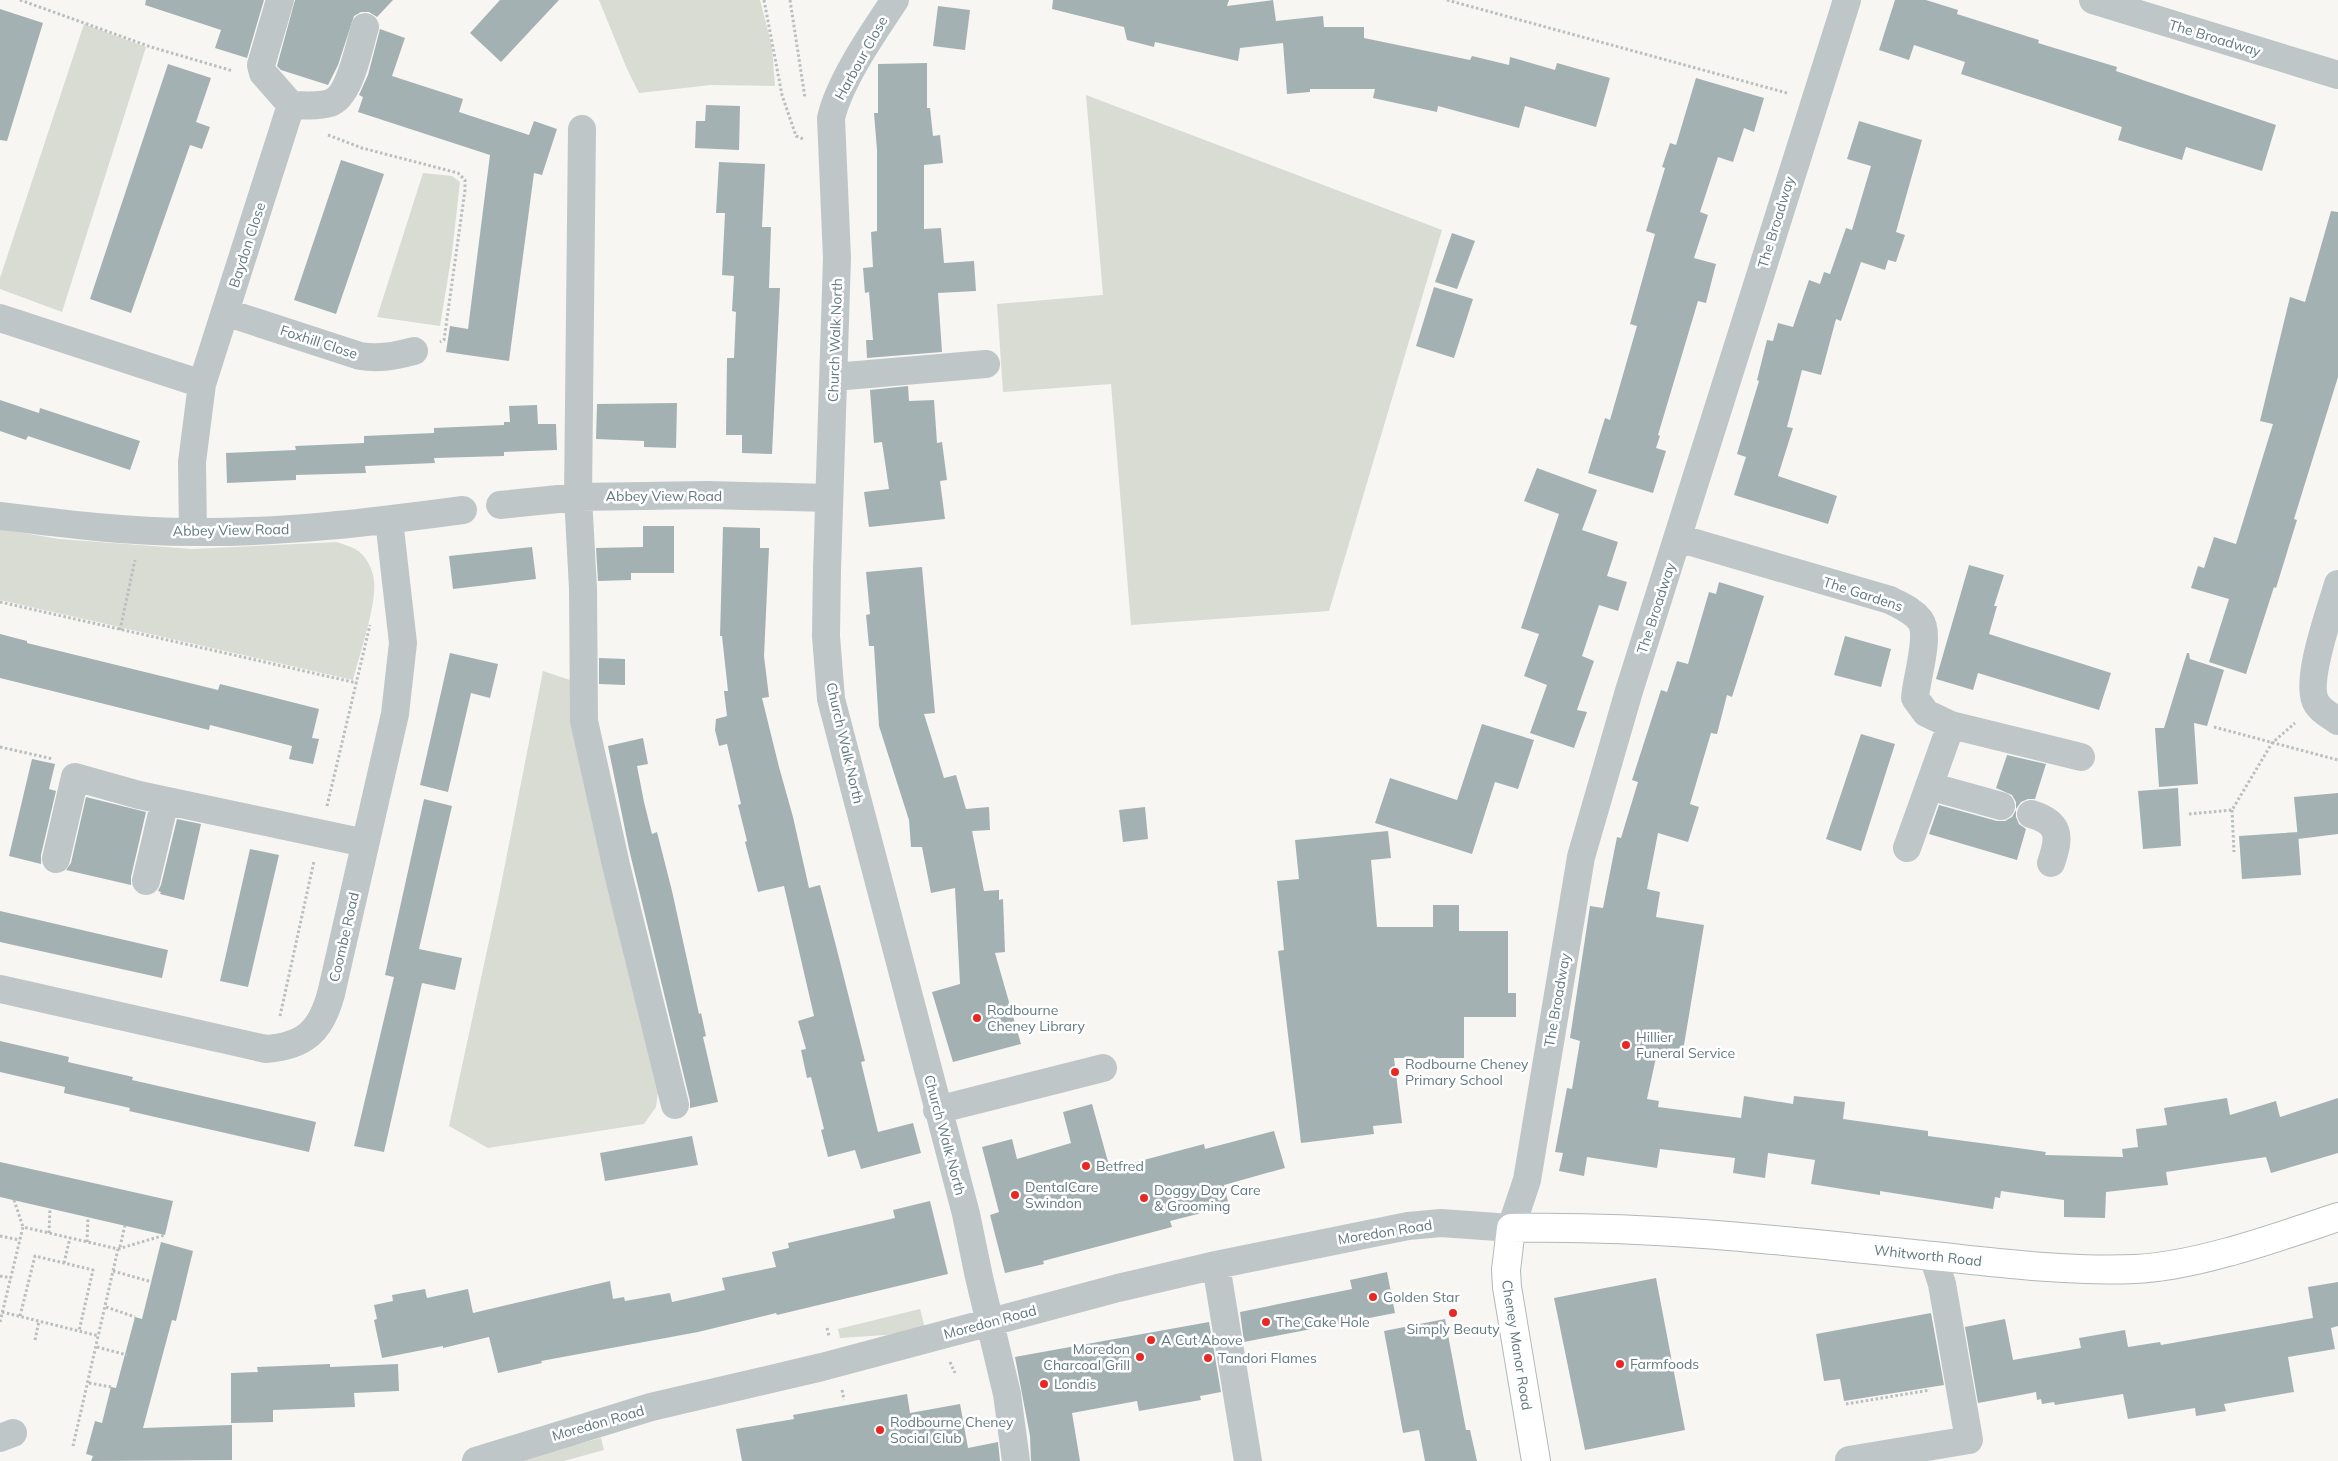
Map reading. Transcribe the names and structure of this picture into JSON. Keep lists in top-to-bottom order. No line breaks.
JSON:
{"streets":{"main road":["Whitworth Road","Cheney Manor Road"],"street":["The Broadway","Harbour Close","Baydon Close","Church Walk North","Foxhill Close","Abbey View Road","The Gardens","Coombe Road","Moredon Road"]},"crossings":[["The Broadway","The Gardens"],["The Broadway","Moredon Road"],["The Broadway","Whitworth Road"],["The Broadway","Cheney Manor Road"],["Harbour Close","Church Walk North"],["Baydon Close","Foxhill Close"],["Baydon Close","Abbey View Road"],["Church Walk North","Abbey View Road"],["Church Walk North","Moredon Road"],["Abbey View Road","Coombe Road"],["Moredon Road","Whitworth Road"],["Moredon Road","Cheney Manor Road"],["Whitworth Road","Cheney Manor Road"]],"places":["Rodbourne Cheney Library","Hillier Funeral Service","Rodbourne Cheney Primary School","Betfred","DentalCare Swindon","Doggy Day Care & Grooming","Golden Star","Simply Beauty","The Cake Hole","A Cut Above","Moredon Charcoal Grill","Tandori Flames","Farmfoods","Londis","Rodbourne Cheney Social Club"]}
